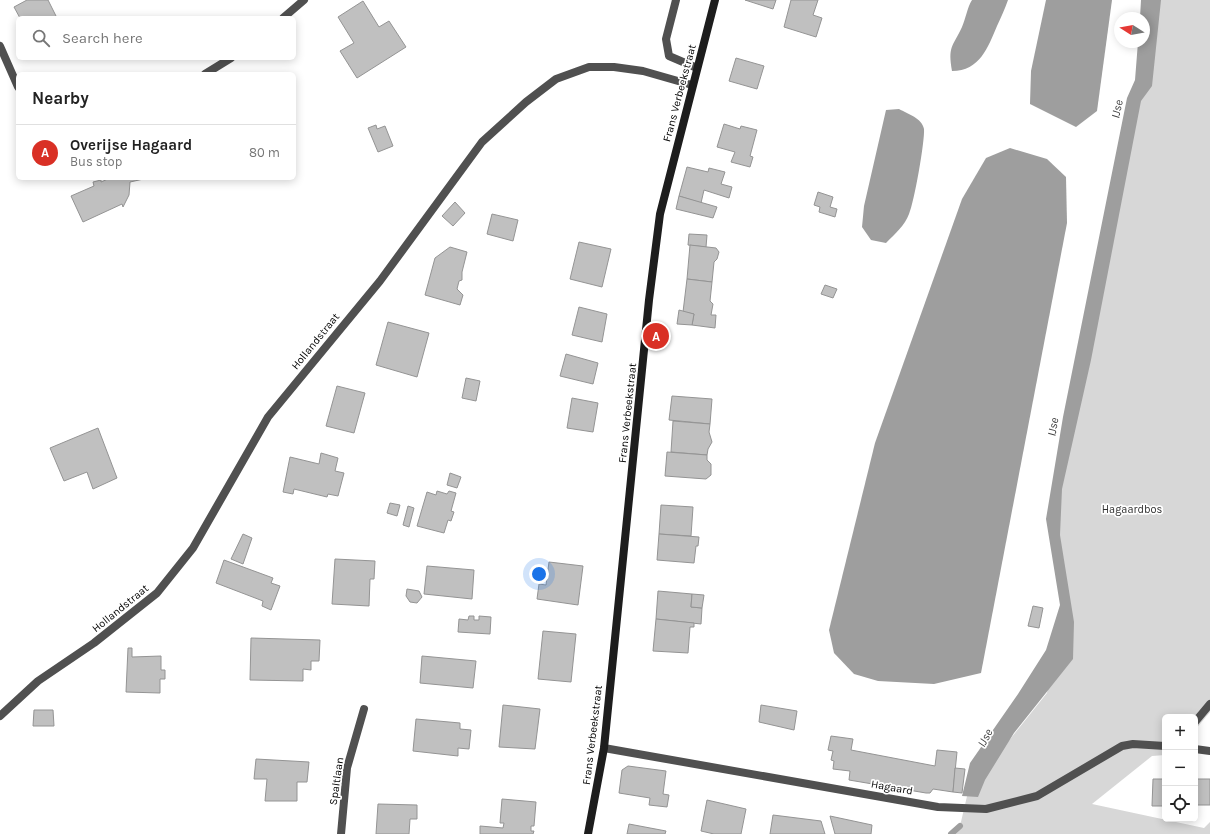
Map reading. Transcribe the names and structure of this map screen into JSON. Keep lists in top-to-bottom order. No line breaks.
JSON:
{"streets":{"main road":["Frans Verbeekstraat"],"street":["Hollandstraat","Spaltlaan","Hagaard"]},"crossings":[["Frans Verbeekstraat","Hollandstraat"],["Frans Verbeekstraat","Hagaard"]],"water":["IJse"],"parks":["Hagaardbos"],"north":"left","page":{"search":"Search here","heading":"Nearby","list":[{"mark":"A","name":"Overijse Hagaard","note":"Bus stop","value":"80 m"}],"pins":"A","map_buttons":["+","−"]}}
